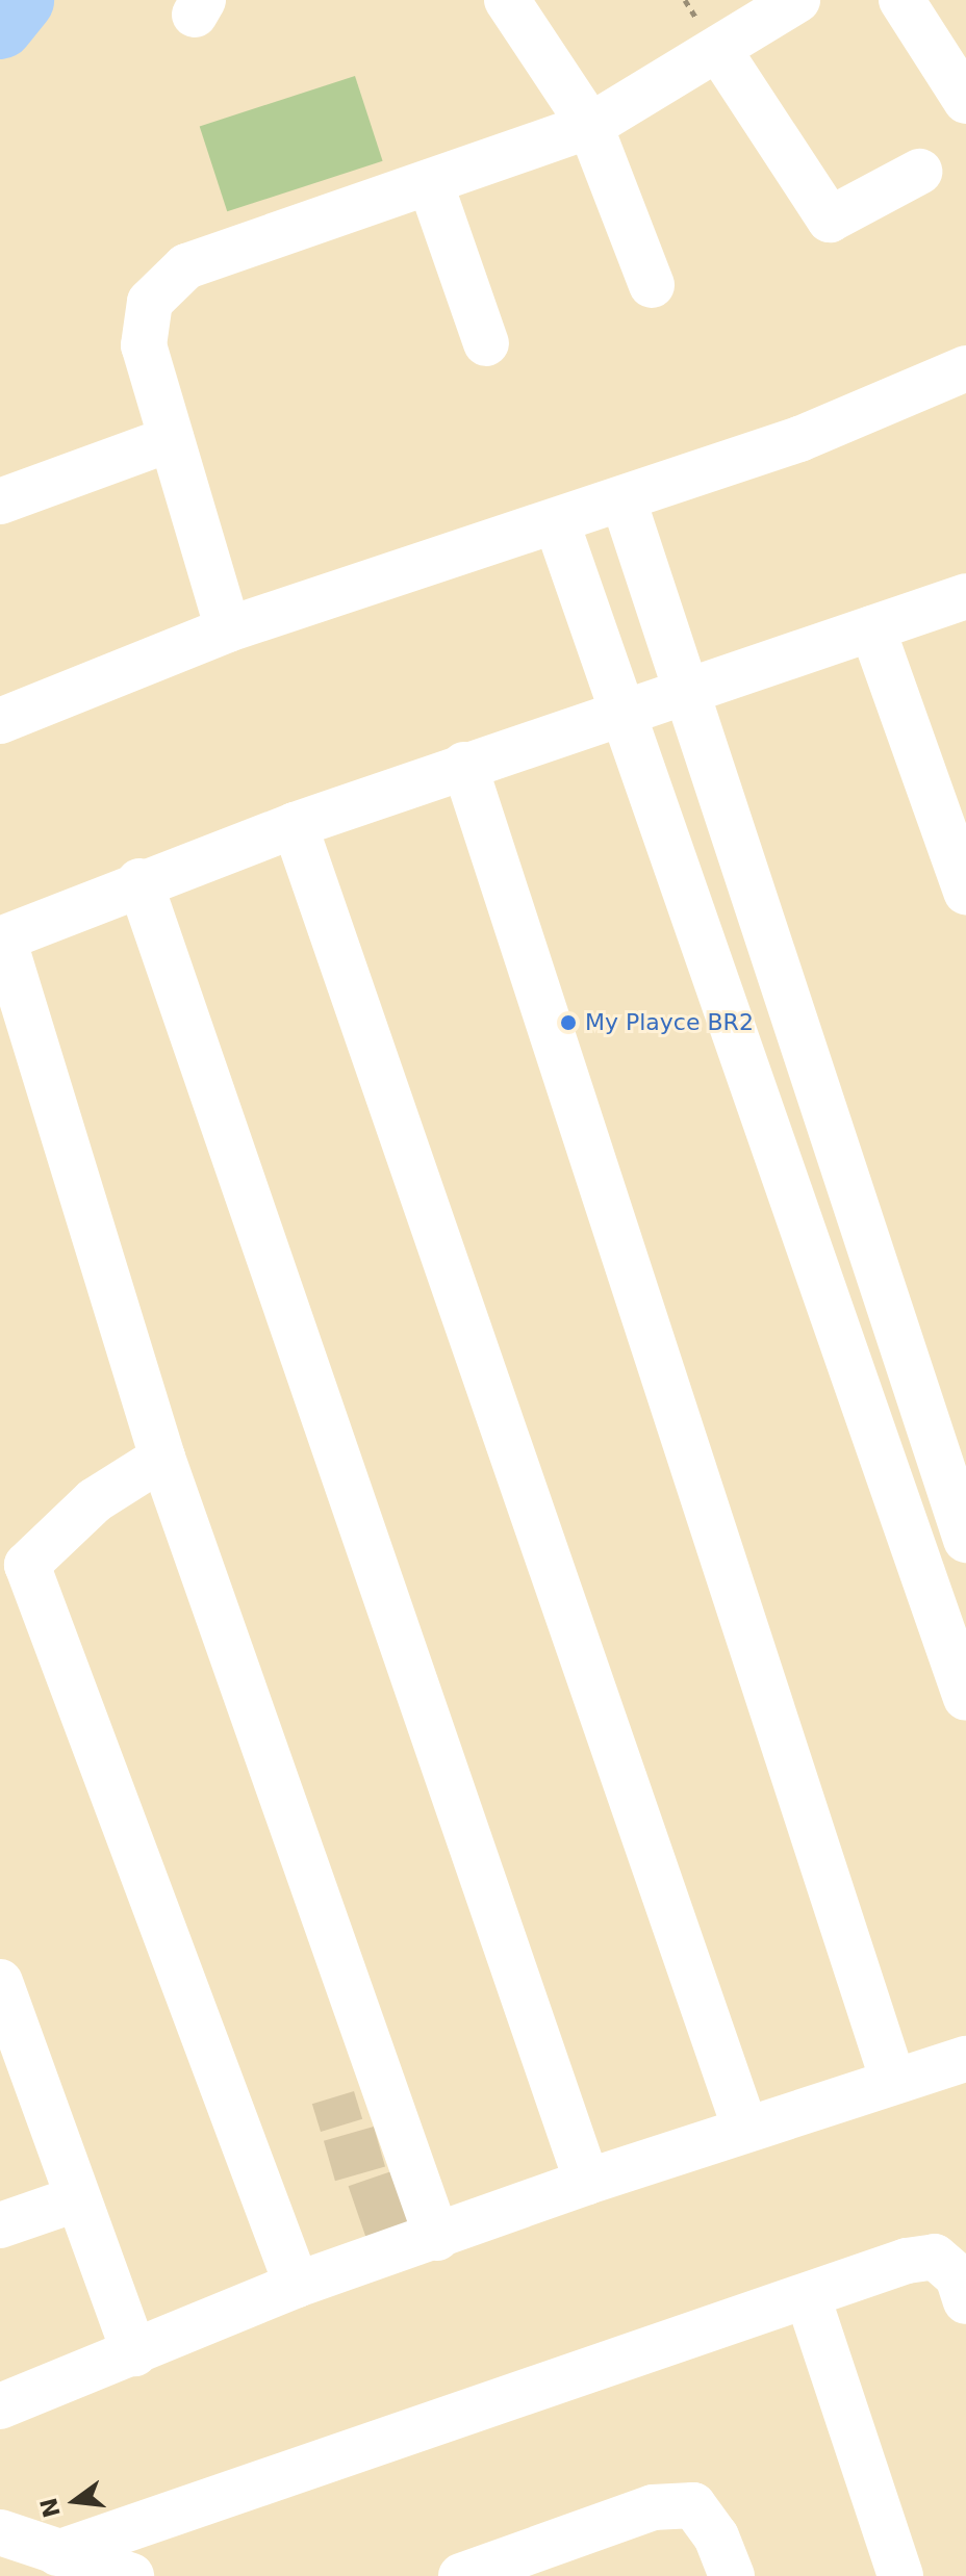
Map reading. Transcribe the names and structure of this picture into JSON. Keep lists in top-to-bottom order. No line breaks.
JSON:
{"places":["My Playce BR2"],"north":"left"}
